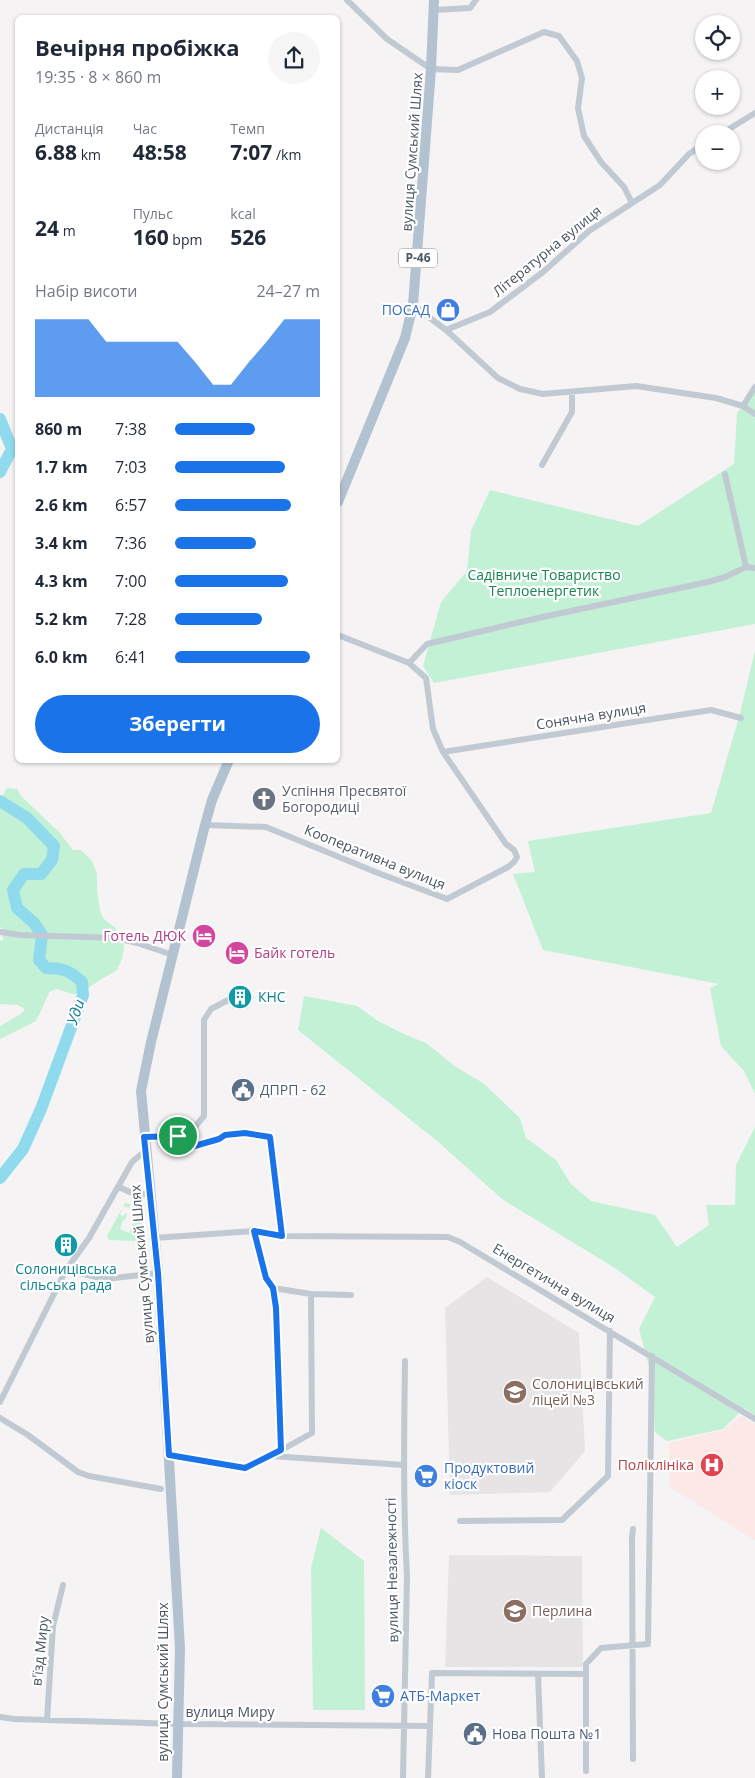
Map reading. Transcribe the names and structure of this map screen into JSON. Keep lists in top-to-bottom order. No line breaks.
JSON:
{"streets":{"main road":["вулиця Сумський Шлях","Р-46"],"street":["Літературна вулиця","Сонячна вулиця","Кооперативна вулиця","Енергетична вулиця","вулиця Незалежності","в'їзд Миру","вулиця Миру"]},"crossings":[["вулиця Сумський Шлях","Кооперативна вулиця"],["вулиця Сумський Шлях","Енергетична вулиця"],["вулиця Сумський Шлях","вулиця Миру"],["Сонячна вулиця","Кооперативна вулиця"],["вулиця Незалежності","вулиця Миру"],["в'їзд Миру","вулиця Миру"]],"water":["Уди"],"parks":["Садівниче Товариство Теплоенергетик"],"places":{"shop":["ПОСАД"],"church":["Успіння Пресвятої Богородиці"],"hotel":["Готель ДЮК","Байк готель"],"building":["КНС","Солоницівська сільська рада"],"public building":["ДПРП - 62","Нова Пошта №1"],"school or university":["Солоницівський ліцей №3","Перлина"],"hospital":["Поліклініка"],"supermarket":["Продуктовий кіоск","АТБ-Маркет"]},"page":{"map_buttons":["+","−"],"heading":["Вечірня пробіжка","19:35 · 8 × 860 m"],"stats":[["Дистанція","6.88 km"],["Час","48:58"],["Темп","7:07 /km"],["24 m"],["Пульс","160 bpm"],["kcal","526"]],"chart":["Набір висоти","24–27 m"],"list":[{"name":"860 m","note":"7:38"},{"name":"1.7 km","note":"7:03"},{"name":"2.6 km","note":"6:57"},{"name":"3.4 km","note":"7:36"},{"name":"4.3 km","note":"7:00"},{"name":"5.2 km","note":"7:28"},{"name":"6.0 km","note":"6:41"}],"buttons":"Зберегти"}}
